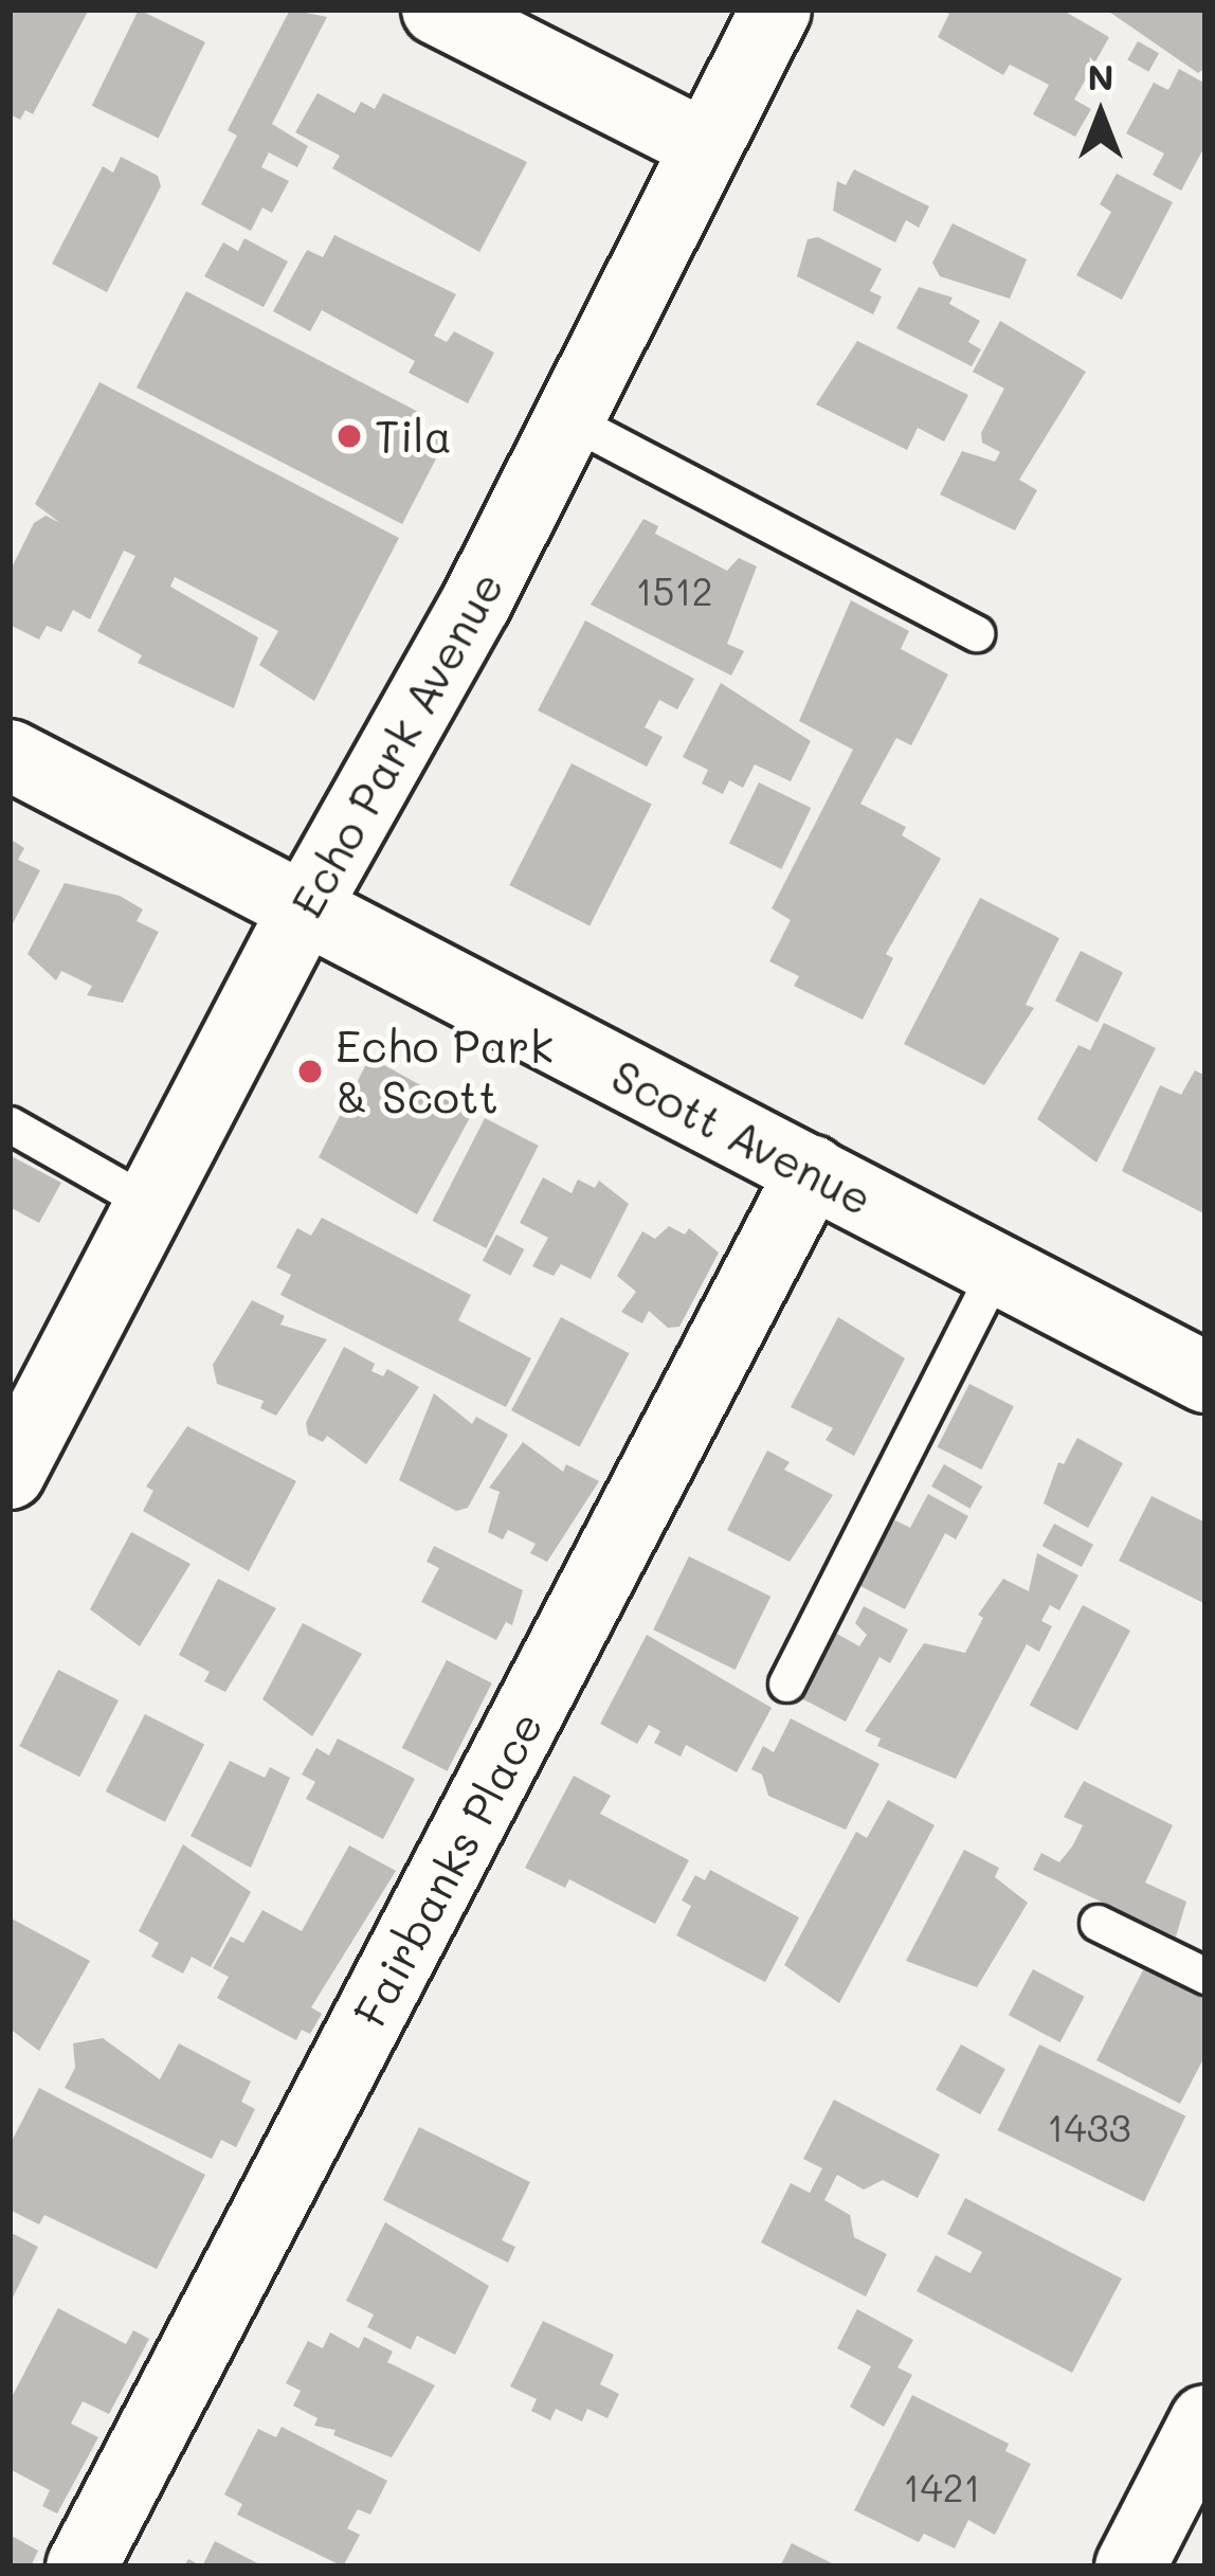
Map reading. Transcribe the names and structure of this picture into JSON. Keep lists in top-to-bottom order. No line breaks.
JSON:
{"streets":{"street":["Echo Park Avenue","Scott Avenue","Fairbanks Place"]},"crossings":[["Echo Park Avenue","Scott Avenue"],["Scott Avenue","Fairbanks Place"]],"places":["Tila","Echo Park & Scott"],"house_numbers":["1512","1433","1421"],"north":"top"}
